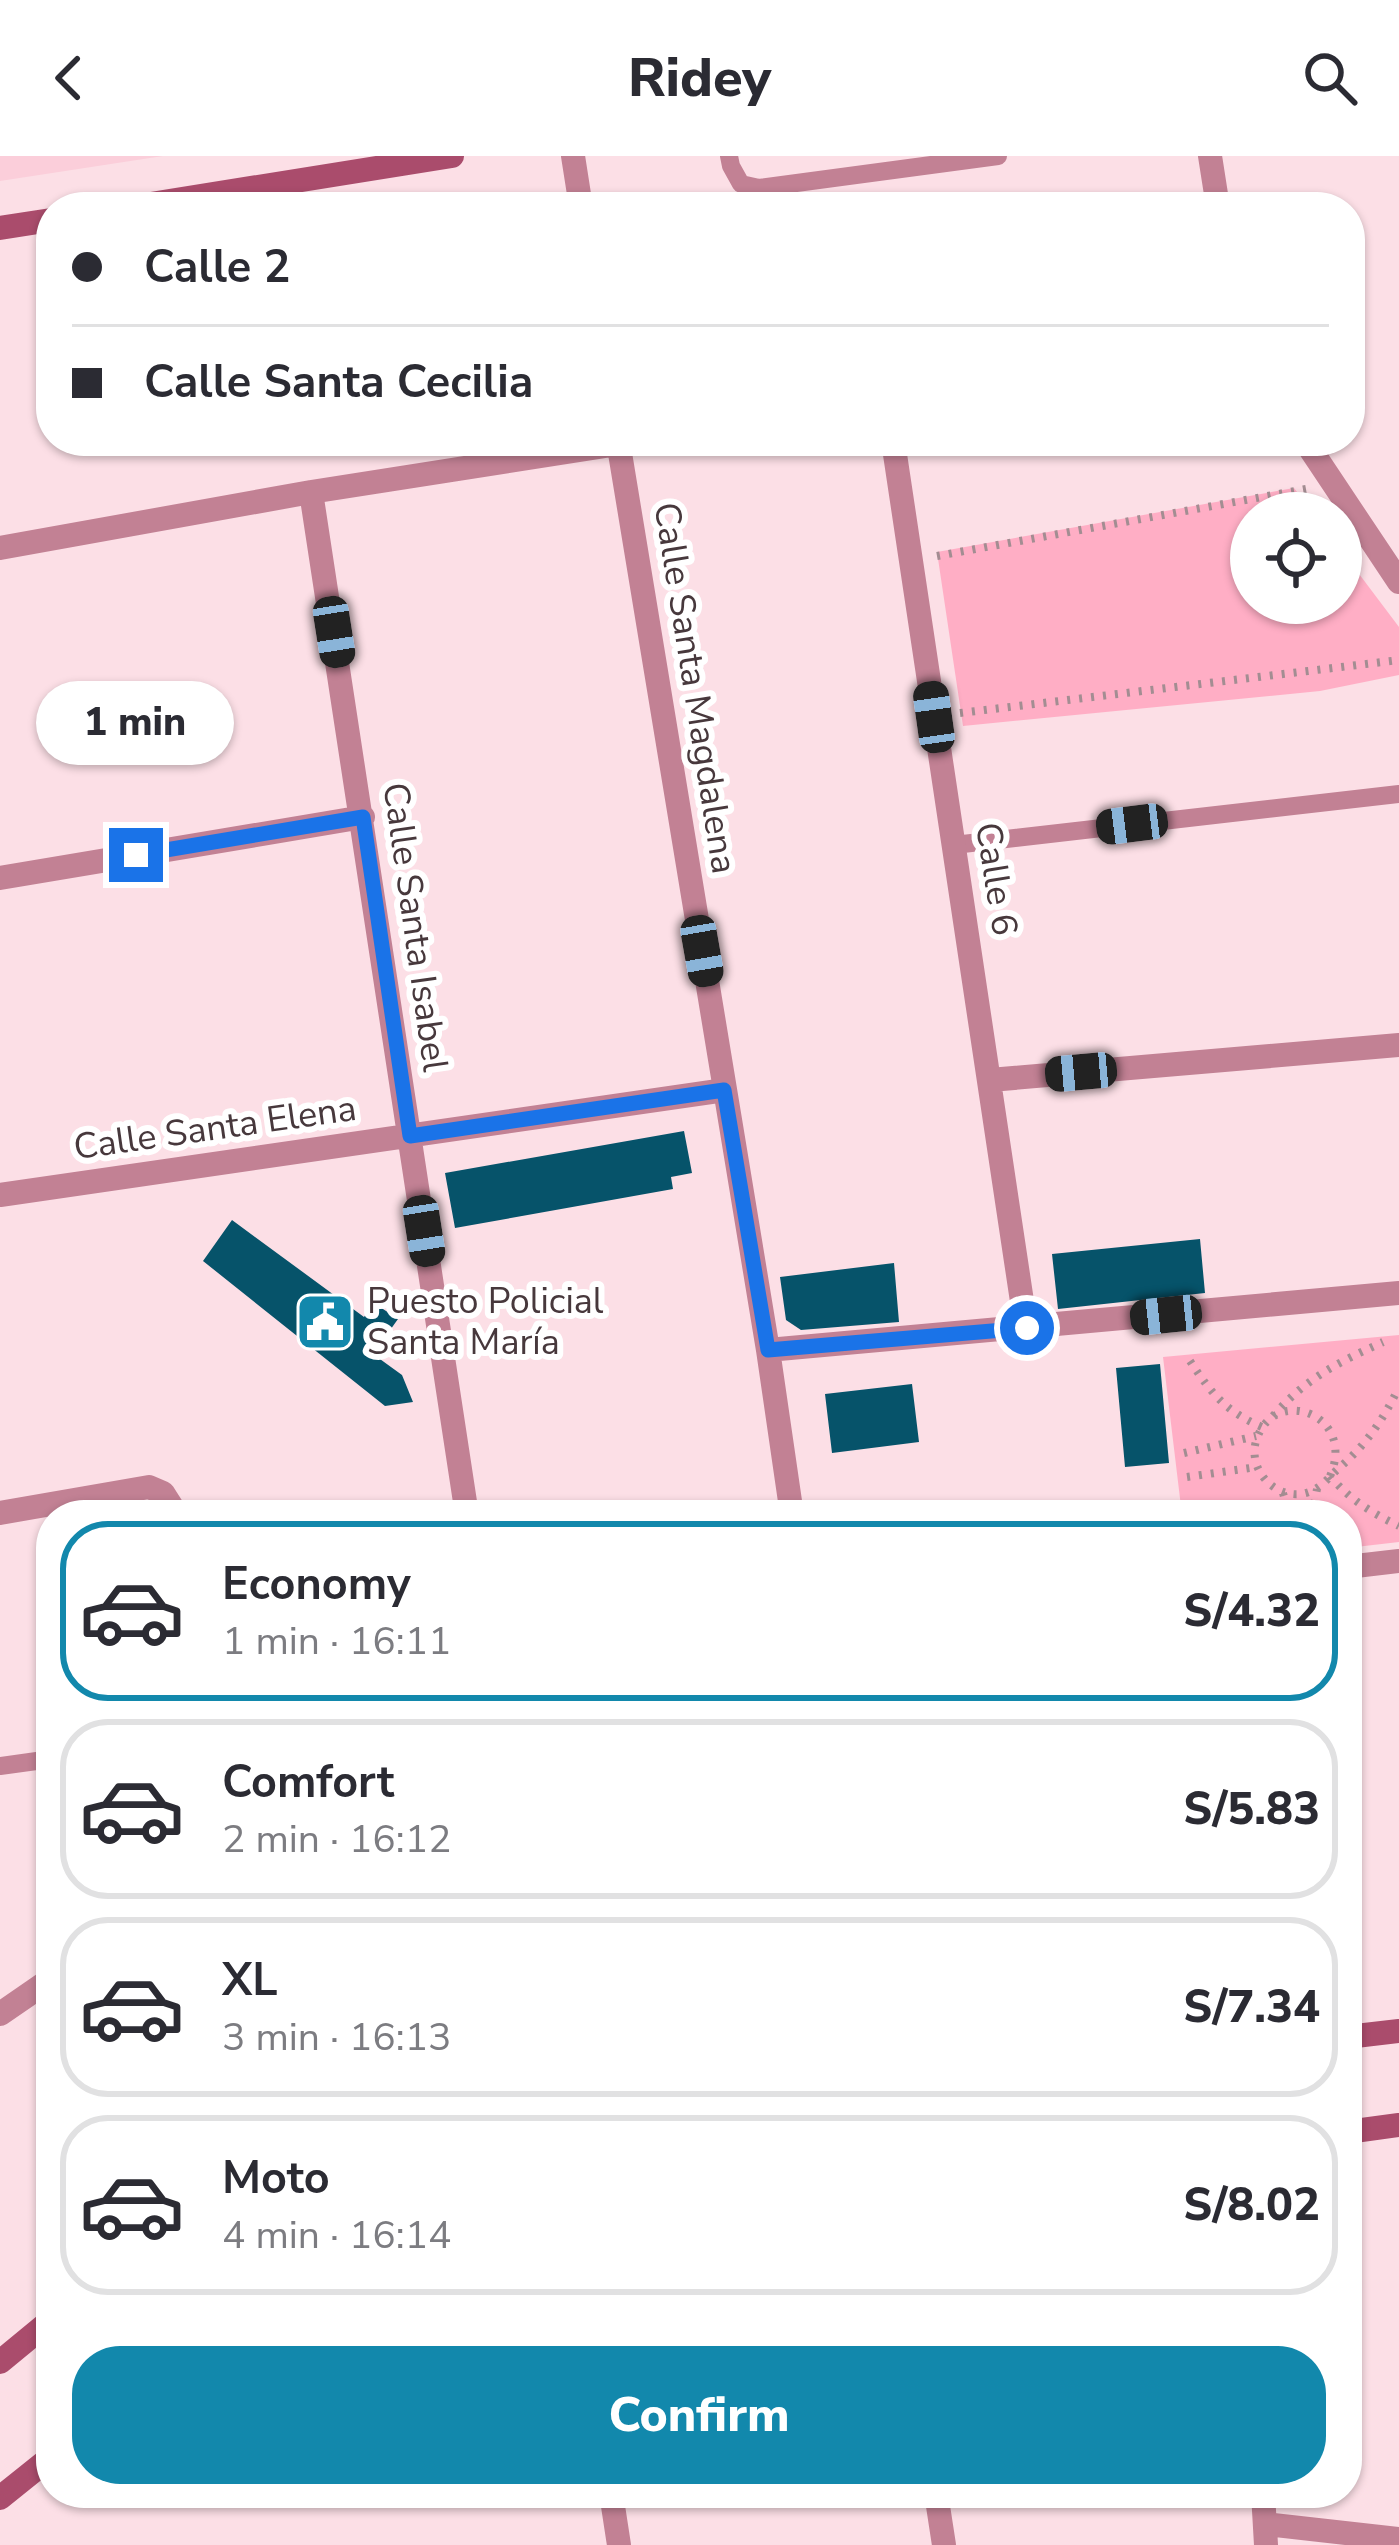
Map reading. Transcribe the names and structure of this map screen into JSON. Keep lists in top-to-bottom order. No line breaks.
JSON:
{"streets":{"street":["Calle Santa Magdalena","Calle 6","Calle Santa Isabel","Calle Santa Elena"]},"crossings":[["Calle Santa Magdalena","Calle Santa Elena"],["Calle Santa Isabel","Calle Santa Elena"]],"places":{"public building":["Puesto Policial Santa María"]},"page":{"header":"Ridey","banner":["Calle 2","Calle Santa Cecilia"],"bubble":"1 min","list":[{"name":"Economy","note":"1 min · 16:11","value":"S/4.32"},{"name":"Comfort","note":"2 min · 16:12","value":"S/5.83"},{"name":"XL","note":"3 min · 16:13","value":"S/7.34"},{"name":"Moto","note":"4 min · 16:14","value":"S/8.02"}],"buttons":"Confirm"}}
